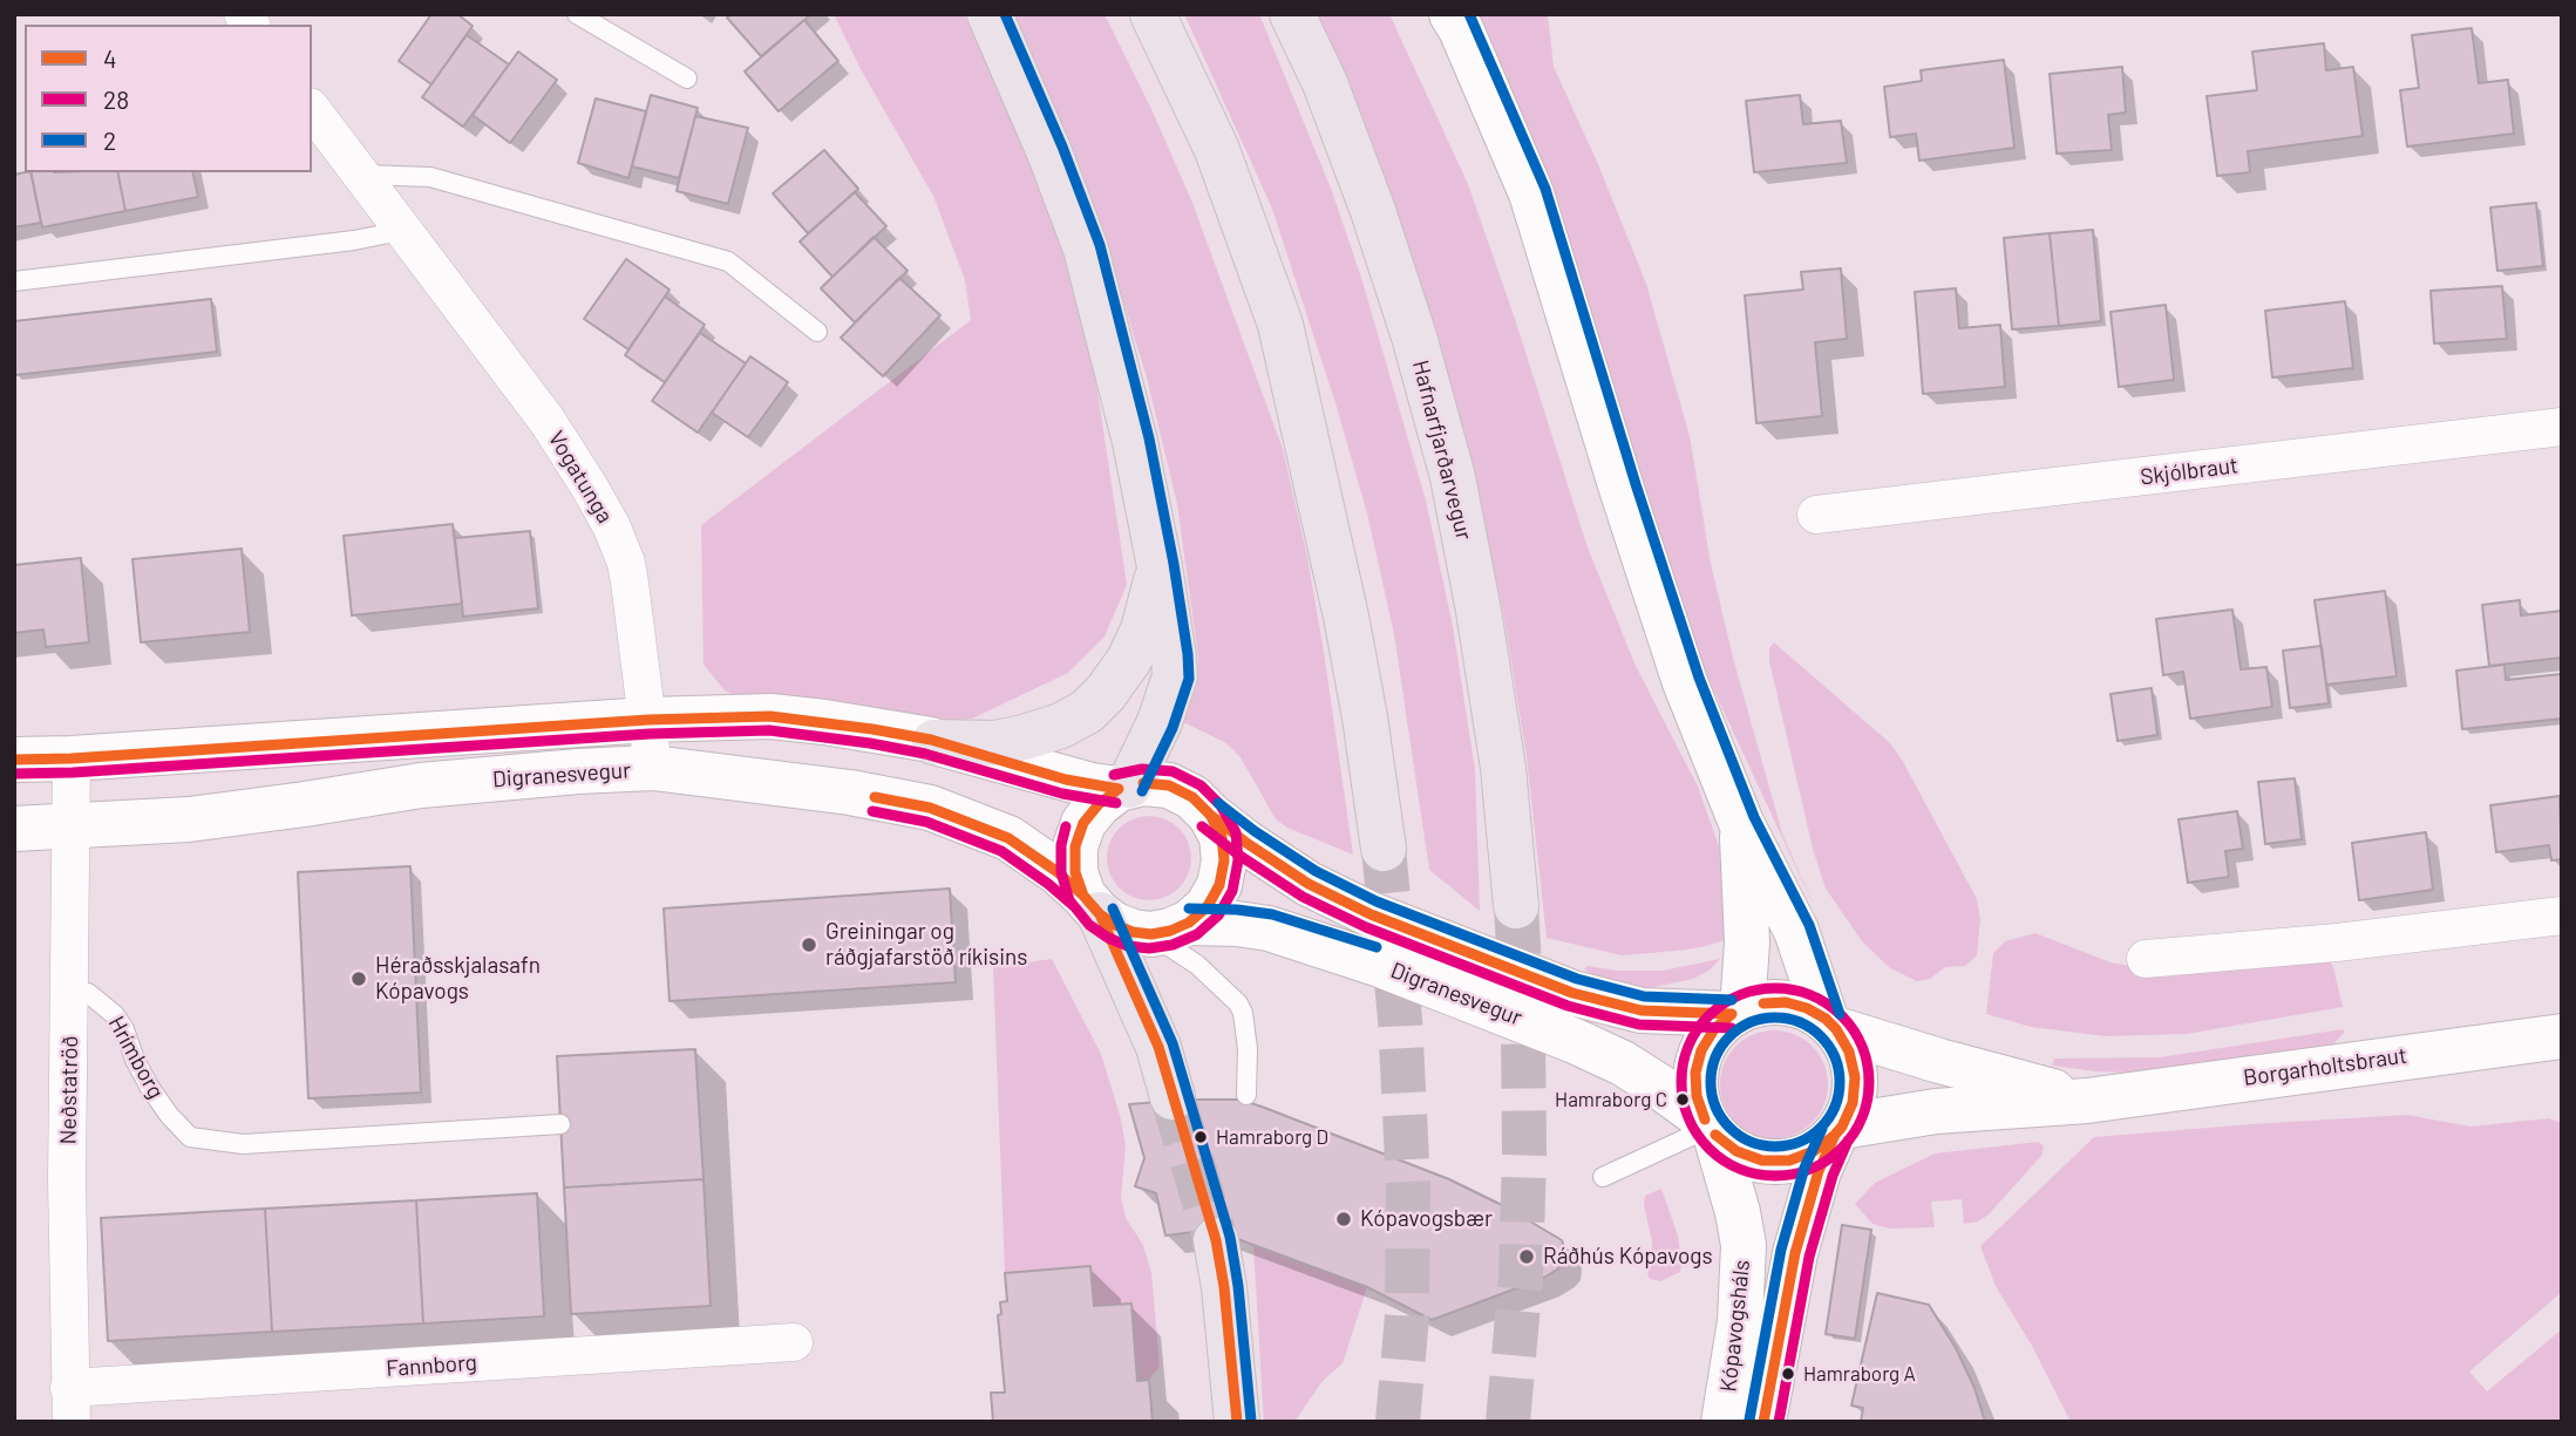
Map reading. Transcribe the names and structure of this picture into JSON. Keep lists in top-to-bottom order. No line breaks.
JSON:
{"streets":{"main road":["Hafnarfjarðarvegur"],"street":["Skjólbraut","Vogatunga","Digranesvegur","Borgarholtsbraut","Neðstatröð","Kópavogsháls","Fannborg"],"lane":["Hrímborg"]},"crossings":[["Vogatunga","Digranesvegur"],["Digranesvegur","Borgarholtsbraut"],["Digranesvegur","Neðstatröð"],["Digranesvegur","Kópavogsháls"],["Hrímborg","Neðstatröð"],["Borgarholtsbraut","Kópavogsháls"],["Neðstatröð","Fannborg"]],"places":["Greiningar og ráðgjafarstöð ríkisins","Héraðsskjalasafn Kópavogs","Hamraborg C","Hamraborg D","Kópavogsbær","Ráðhús Kópavogs","Hamraborg A"],"lines":["transit line 2","transit line 4","transit line 28"],"legend":["4","28","2"]}
